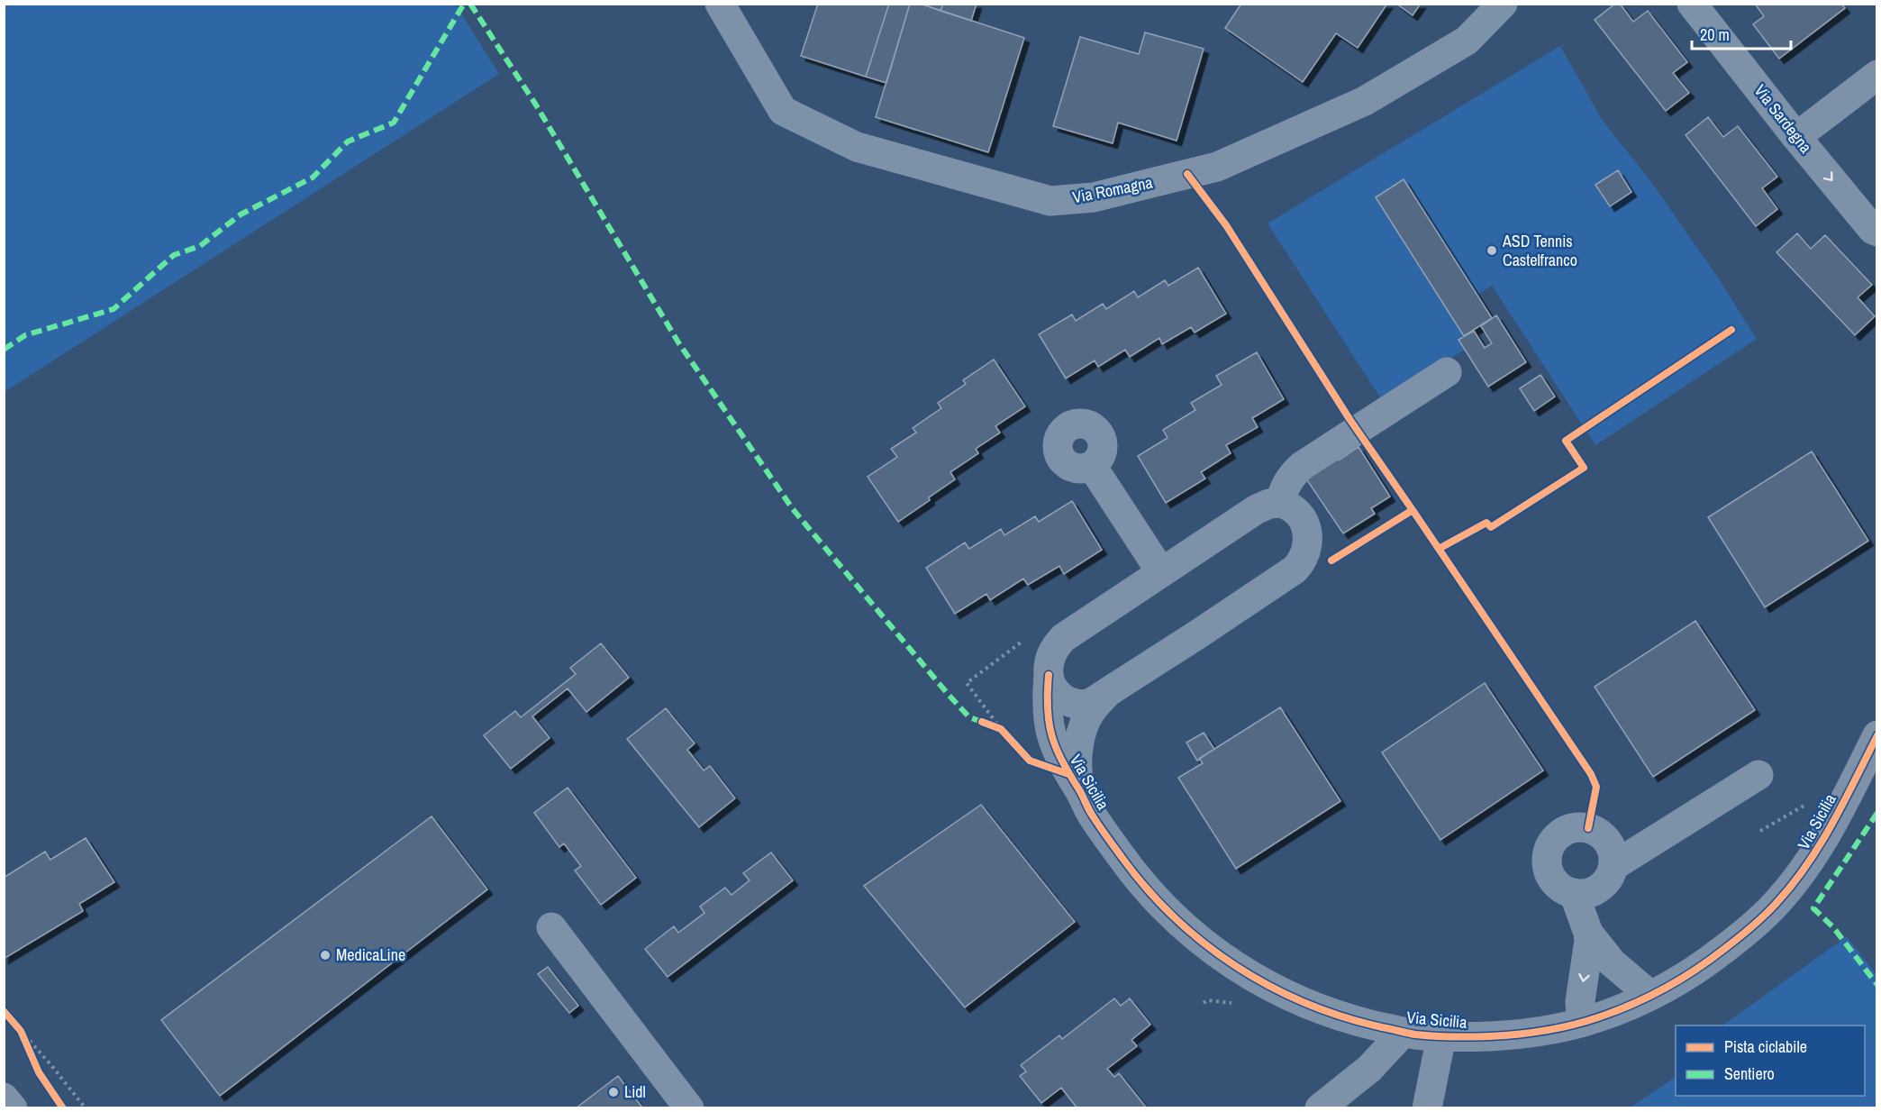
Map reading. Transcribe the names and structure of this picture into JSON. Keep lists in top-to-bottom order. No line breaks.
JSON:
{"streets":{"street":["Via Sardegna","Via Romagna","Via Sicilia"]},"one_way":["Via Sardegna"],"places":["ASD Tennis Castelfranco","MedicaLine","Lidl"],"legend":["Pista ciclabile","Sentiero"],"scale_bar":"20 m"}
